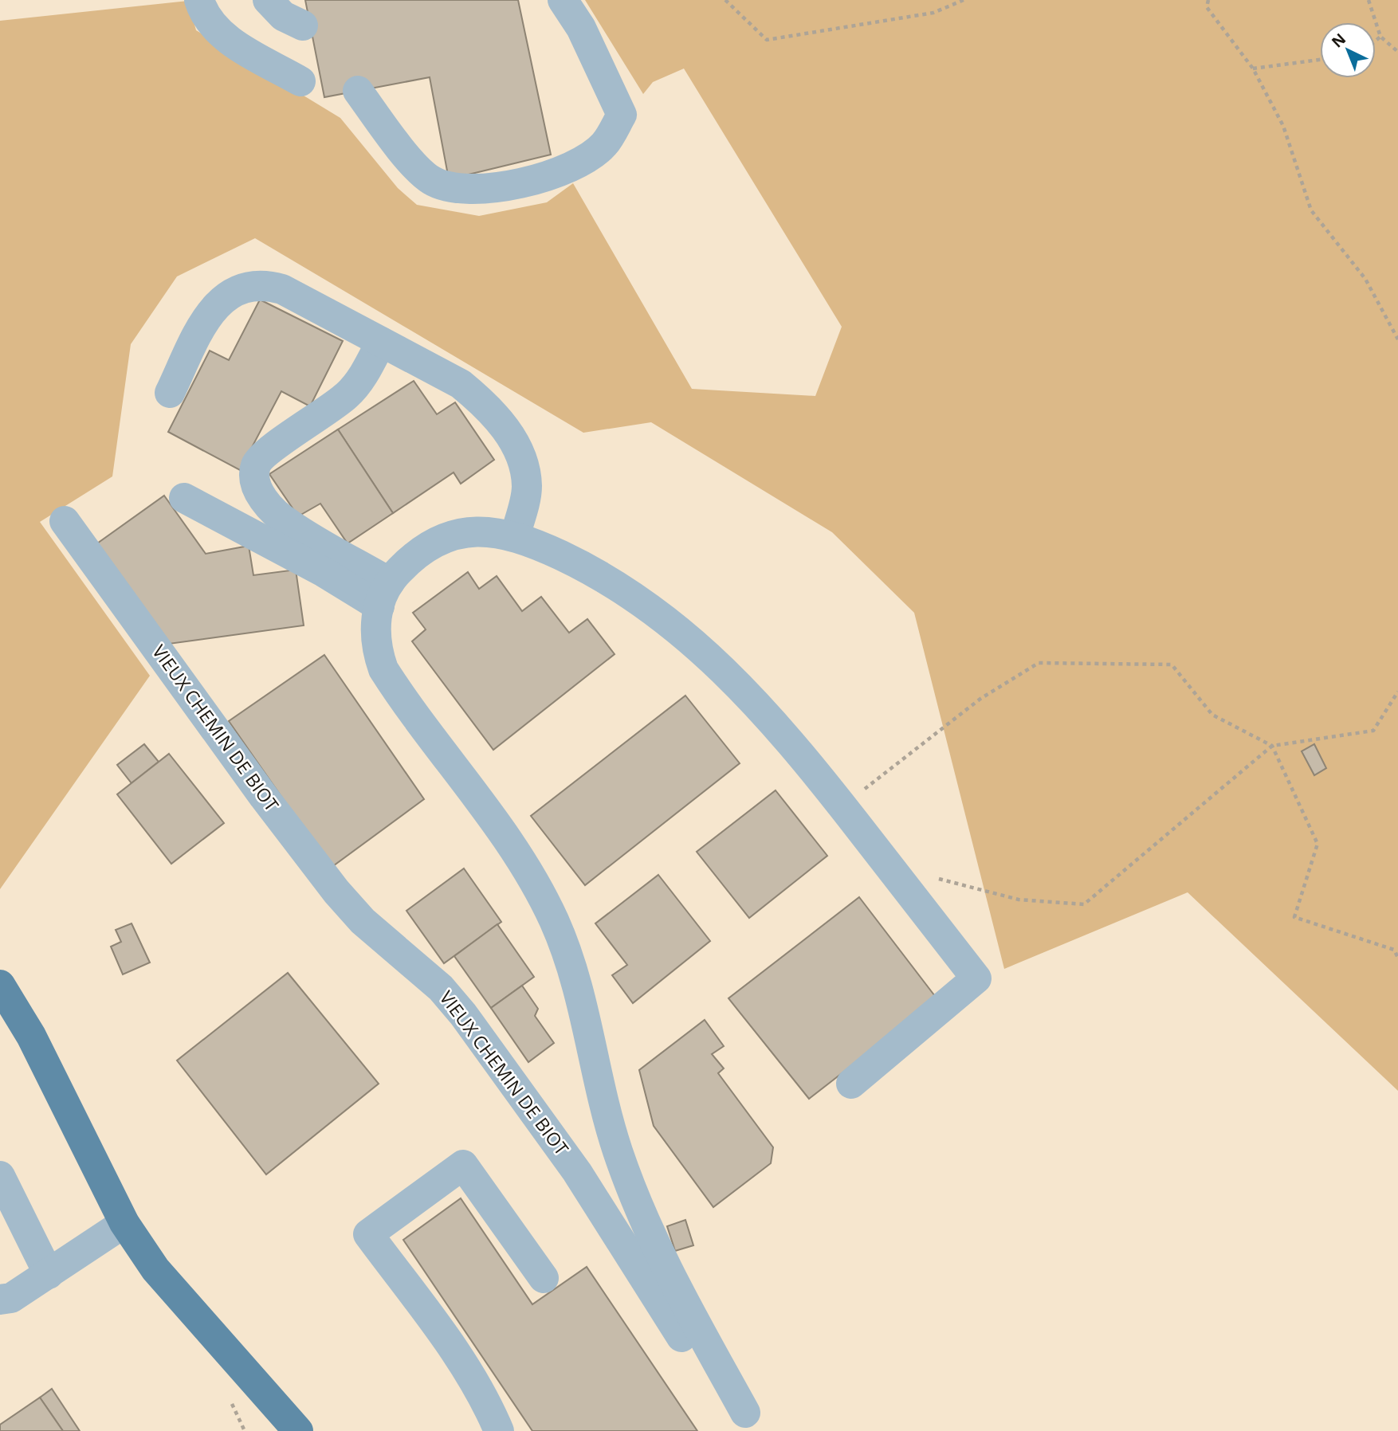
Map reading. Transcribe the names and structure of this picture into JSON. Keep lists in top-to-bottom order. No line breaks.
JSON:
{"streets":{"street":["VIEUX CHEMIN DE BIOT"]},"north":"top left"}
